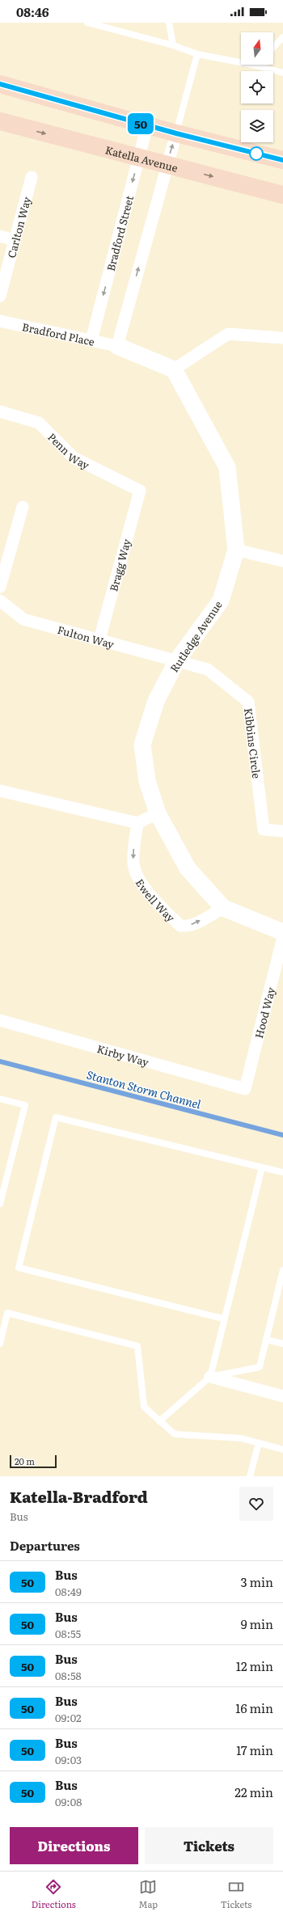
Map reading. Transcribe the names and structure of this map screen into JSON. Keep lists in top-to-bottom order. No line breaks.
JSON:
{"streets":{"main road":["Katella Avenue"],"street":["Carlton Way","Bradford Street","Bradford Place","Penn Way","Bragg Way","Fulton Way","Rutledge Avenue","Kibbins Circle","Ewell Way","Hood Way","Kirby Way"]},"crossings":[["Katella Avenue","Bradford Street"],["Bradford Street","Bradford Place"],["Penn Way","Bragg Way"],["Bragg Way","Fulton Way"],["Fulton Way","Rutledge Avenue"],["Fulton Way","Kibbins Circle"],["Rutledge Avenue","Kibbins Circle"],["Rutledge Avenue","Ewell Way"],["Hood Way","Kirby Way"]],"water":["Stanton Storm Channel"],"lines":["bus line 50"],"scale_bar":"20 m","north":"top","page":{"status":"08:46","on_map":"50","scale":"20 m","heading":[["Katella-Bradford","Bus"],"Departures"],"list":[{"mark":"50","name":"Bus","note":"08:49","value":"3 min"},{"mark":"50","name":"Bus","note":"08:55","value":"9 min"},{"mark":"50","name":"Bus","note":"08:58","value":"12 min"},{"mark":"50","name":"Bus","note":"09:02","value":"16 min"},{"mark":"50","name":"Bus","note":"09:03","value":"17 min"},{"mark":"50","name":"Bus","note":"09:08","value":"22 min"}],"buttons":["Directions","Tickets"],"tabs":["Directions","Map","Tickets"]}}
